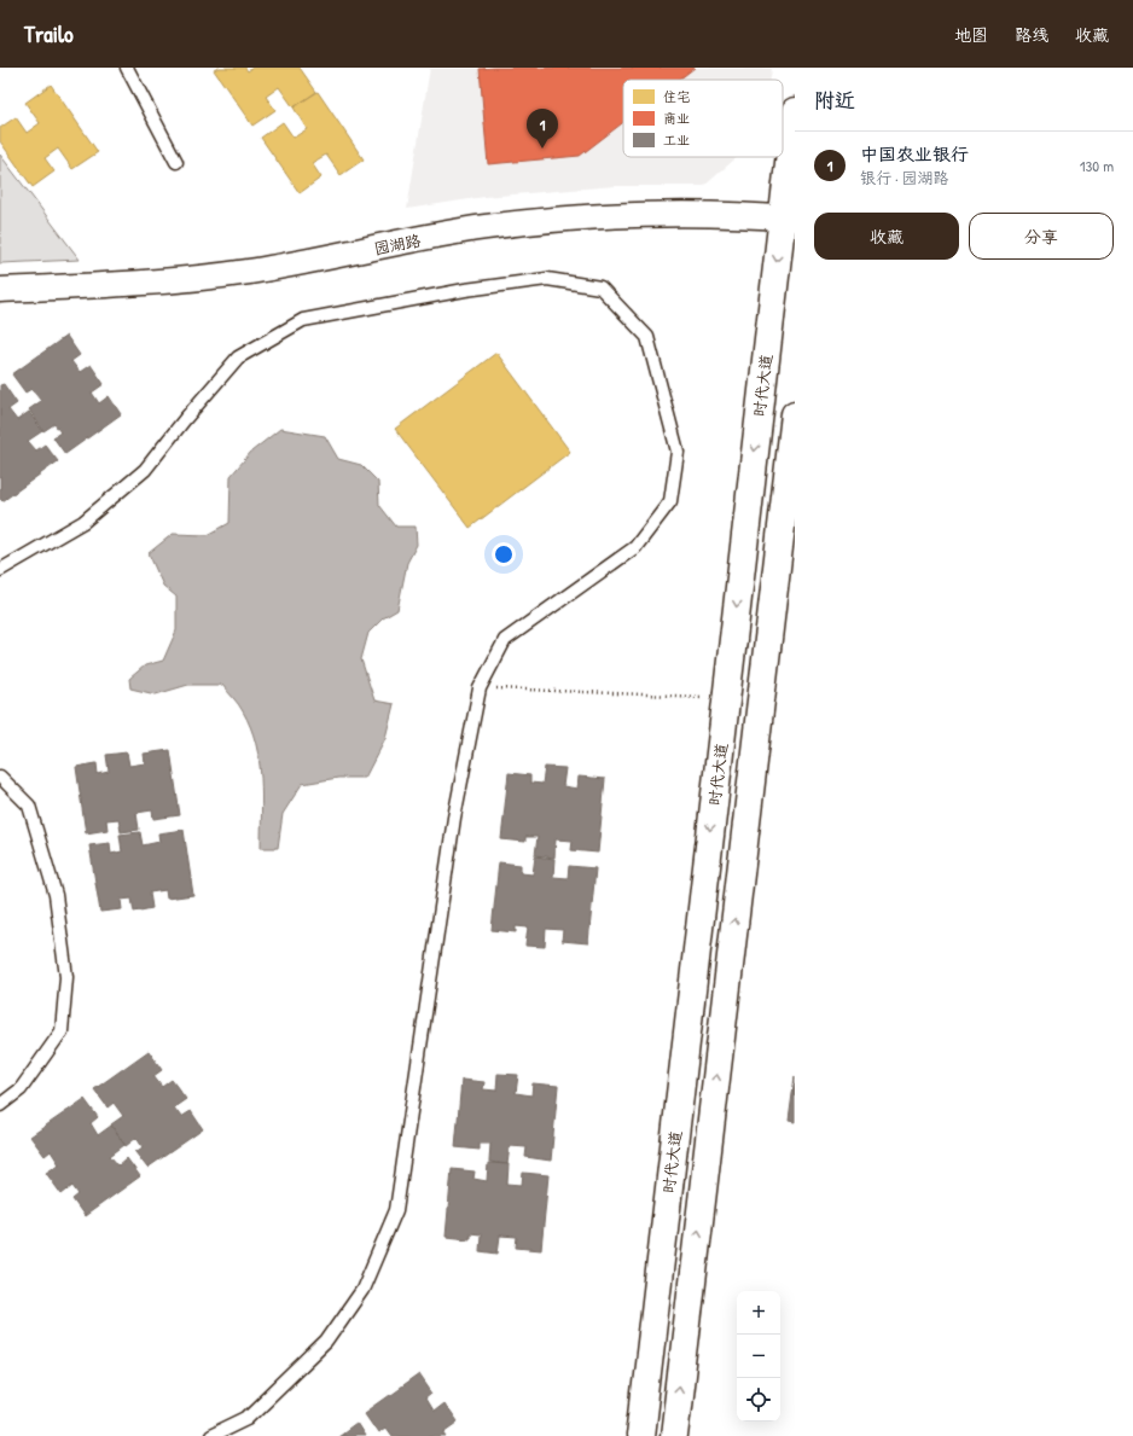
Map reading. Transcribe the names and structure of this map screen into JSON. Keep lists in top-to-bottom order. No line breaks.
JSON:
{"streets":{"main road":["时代大道"],"street":["园湖路"]},"crossings":[["园湖路","时代大道"]],"legend":["住宅","商业","工业"],"page":{"header":"Trailo","nav":["地图","路线","收藏"],"heading":"附近","pins":"1","list":[{"mark":"1","name":"中国农业银行","note":"银行 · 园湖路","value":"130 m"}],"buttons":["收藏","分享"],"map_buttons":["+","−"]}}
